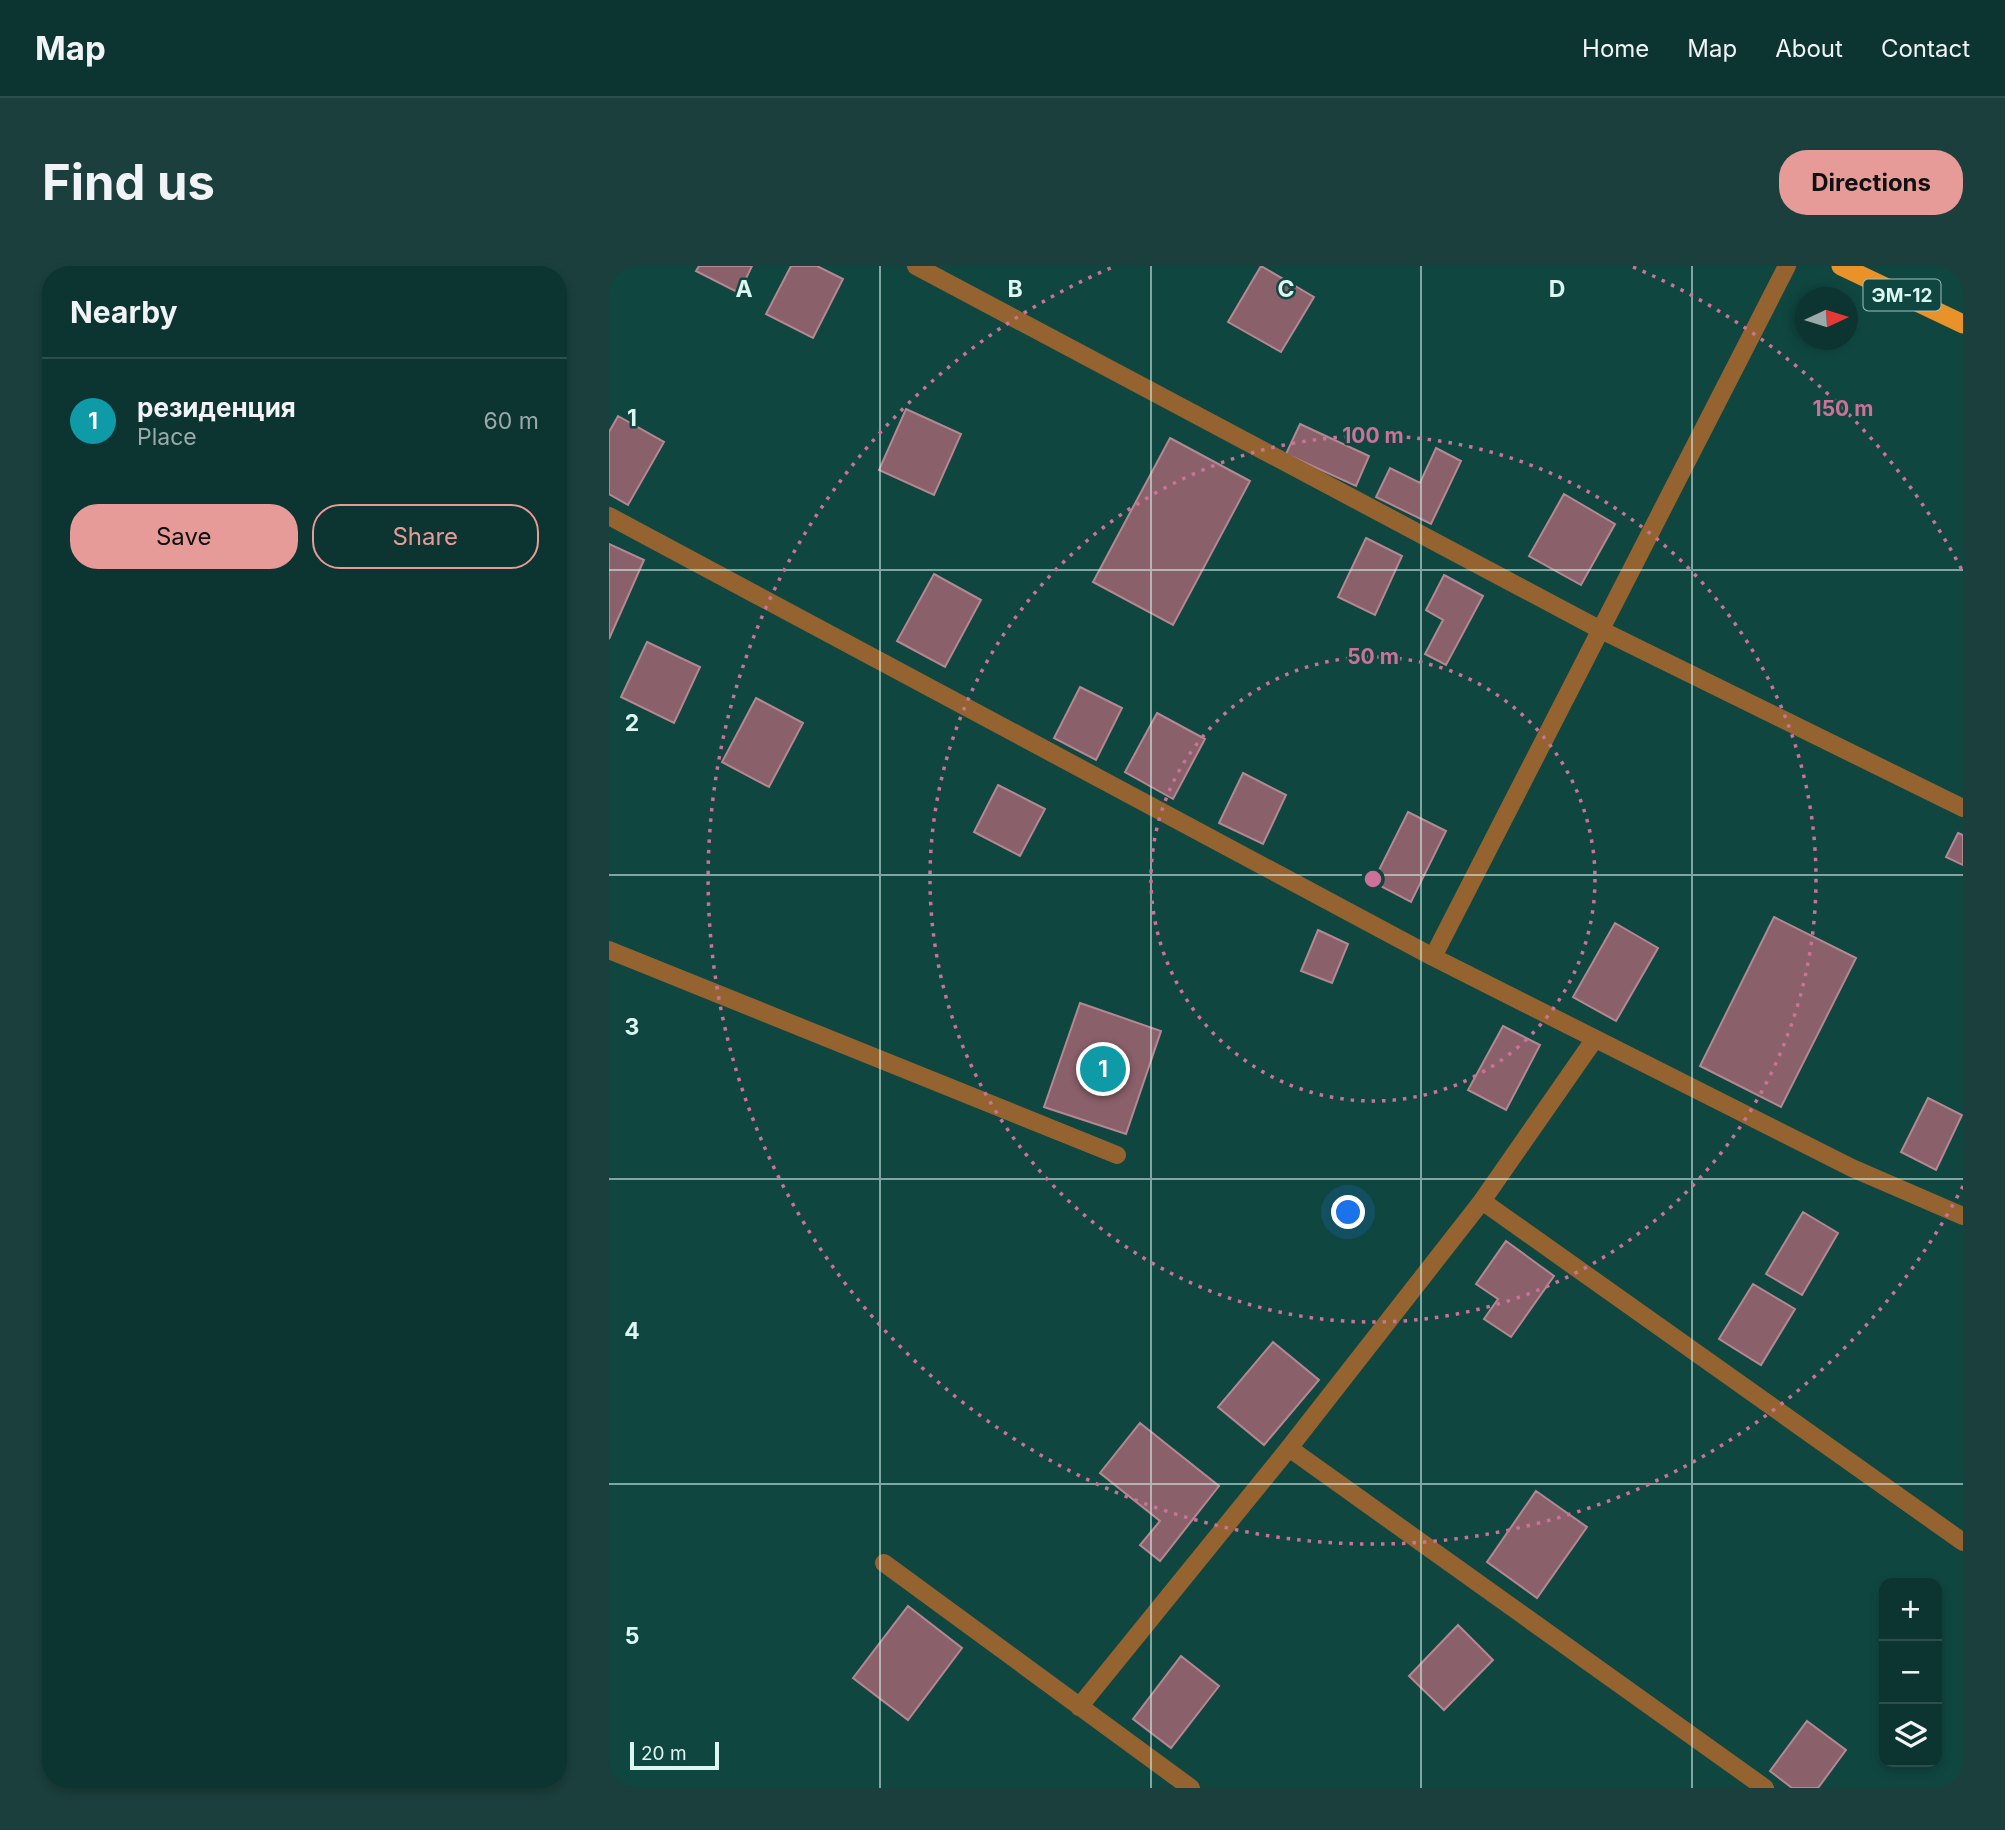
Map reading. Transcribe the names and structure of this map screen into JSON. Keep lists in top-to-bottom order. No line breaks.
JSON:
{"streets":{"highway":["ЭМ-12"]},"scale_bar":"20 m","north":"right","page":{"header":"Map","nav":["Home","Map","About","Contact"],"buttons":["Directions",["Save","Share"]],"title":"Find us","heading":"Nearby","list":[{"mark":"1","name":"резиденция","note":"Place","value":"60 m"}],"pins":"1","map_buttons":["+","−"],"scale":"20 m"},"grid":{"columns":["A","B","C","D"],"rows":["1","2","3","4","5"]},"rings":["150 m","100 m","50 m"]}
